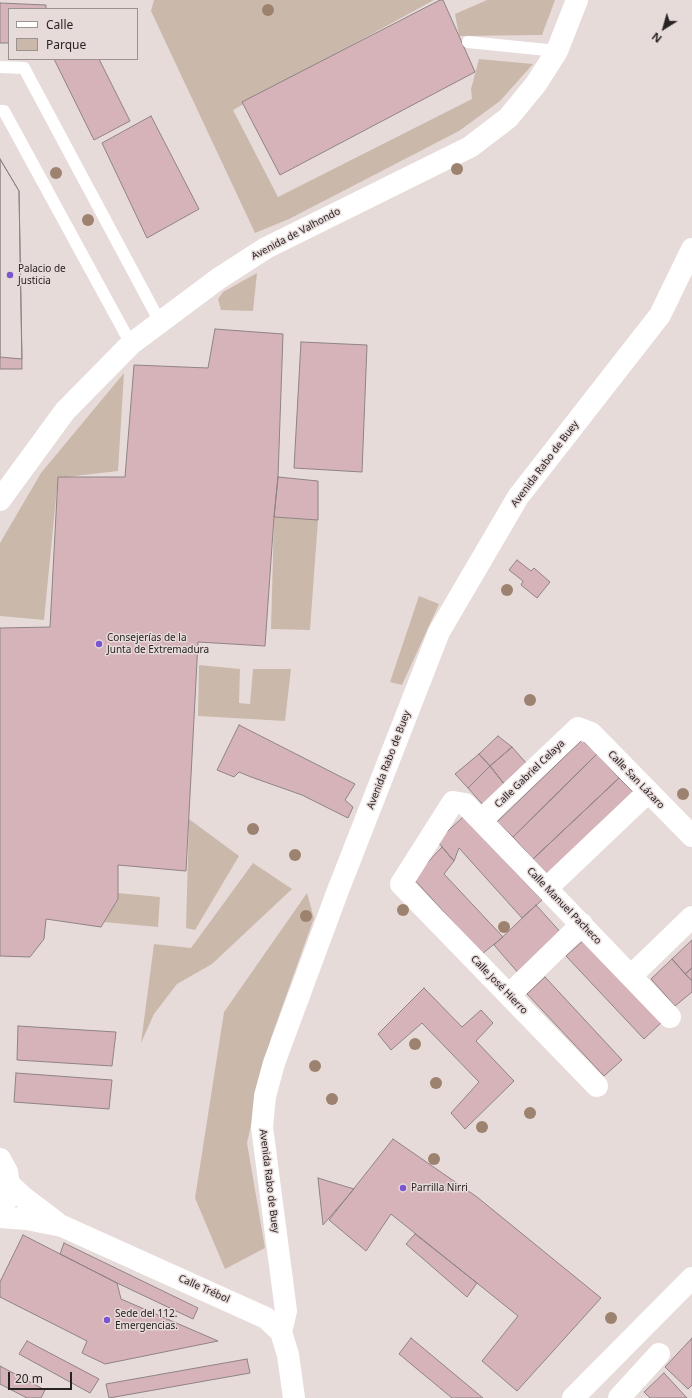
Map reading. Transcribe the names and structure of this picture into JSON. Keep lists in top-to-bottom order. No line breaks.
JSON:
{"streets":{"street":["Avenida de Valhondo","Avenida Rabo de Buey","Calle Gabriel Celaya","Calle San Lázaro","Calle Manuel Pacheco","Calle José Hierro","Calle Trébol"]},"crossings":[["Avenida Rabo de Buey","Calle Trébol"],["Calle Gabriel Celaya","Calle San Lázaro"],["Calle Gabriel Celaya","Calle Manuel Pacheco"],["Calle Manuel Pacheco","Calle José Hierro"]],"places":["Palacio de Justicia","Consejerías de la Junta de Extremadura","Parrilla Nirri","Sede del 112. Emergencias."],"legend":["Calle","Parque"],"scale_bar":"20 m","north":"bottom left"}
